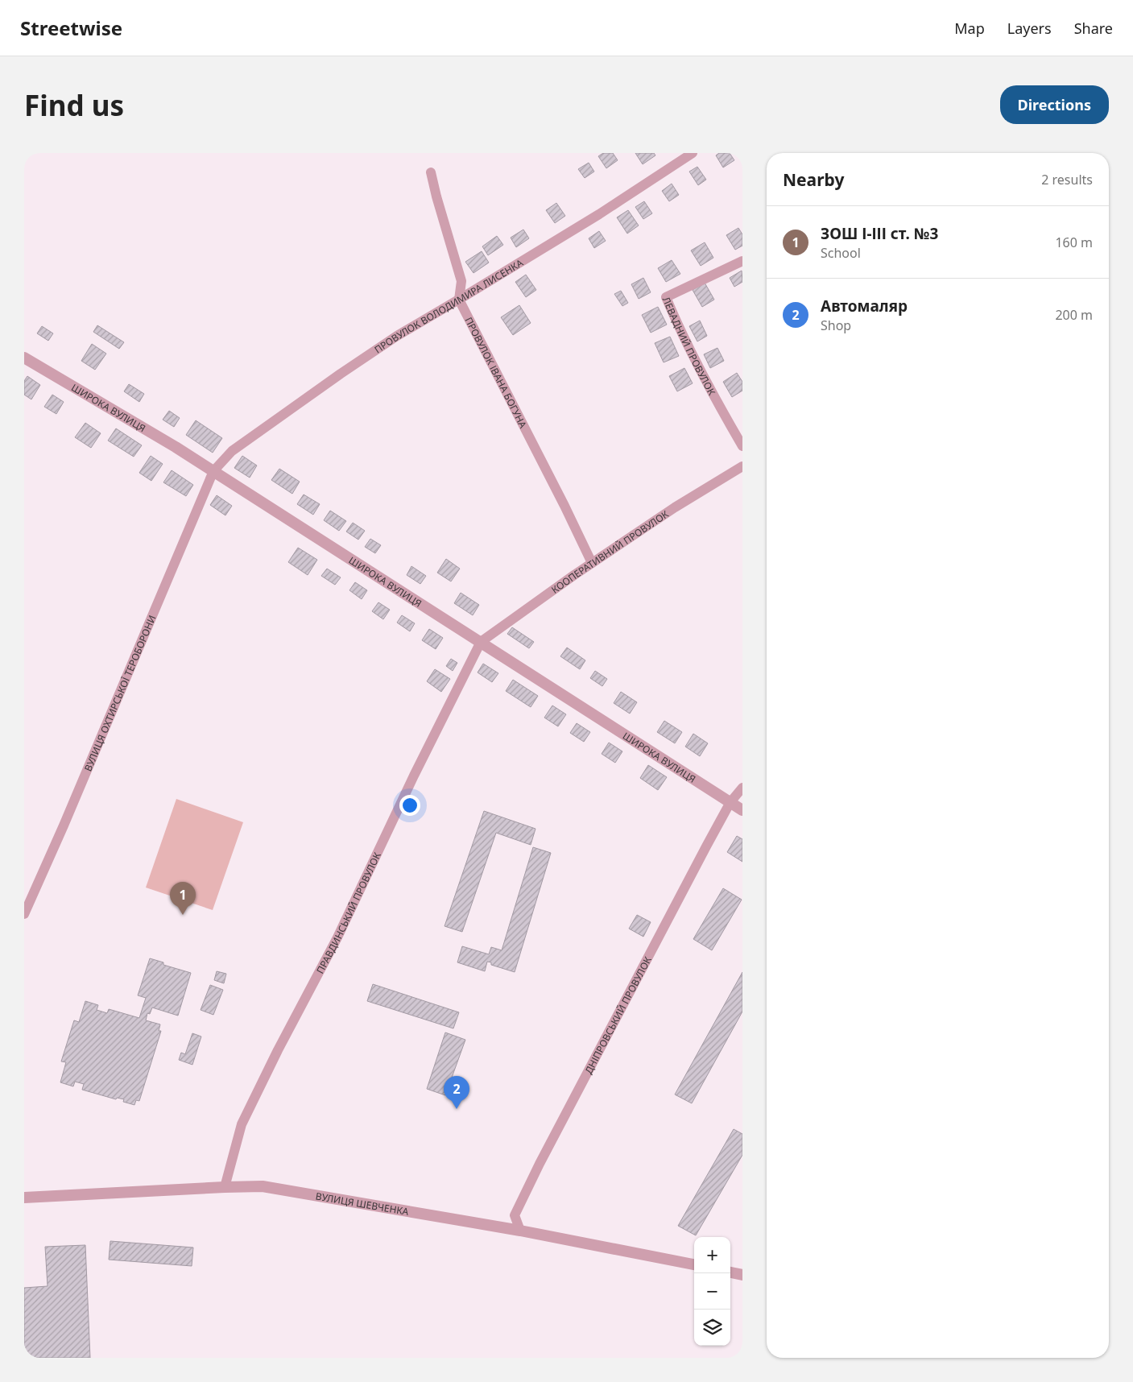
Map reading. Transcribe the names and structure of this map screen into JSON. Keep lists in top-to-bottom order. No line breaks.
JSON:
{"streets":{"street":["ПРОВУЛОК ВОЛОДИМИРА ЛИСЕНКА","ЛЕВАДНИЙ ПРОВУЛОК","ПРОВУЛОК ІВАНА БОГУНА","ШИРОКА ВУЛИЦЯ","КООПЕРАТИВНИЙ ПРОВУЛОК","ВУЛИЦЯ ОХТИРСЬКОЇ ТЕРОБОРОНИ","ПРАВДИНСЬКИЙ ПРОВУЛОК","ДНІПРОВСЬКИЙ ПРОВУЛОК","ВУЛИЦЯ ШЕВЧЕНКА"]},"crossings":[["ПРОВУЛОК ВОЛОДИМИРА ЛИСЕНКА","ПРОВУЛОК ІВАНА БОГУНА"],["ПРОВУЛОК ВОЛОДИМИРА ЛИСЕНКА","ШИРОКА ВУЛИЦЯ"],["ПРОВУЛОК ВОЛОДИМИРА ЛИСЕНКА","ВУЛИЦЯ ОХТИРСЬКОЇ ТЕРОБОРОНИ"],["ПРОВУЛОК ІВАНА БОГУНА","КООПЕРАТИВНИЙ ПРОВУЛОК"],["ШИРОКА ВУЛИЦЯ","КООПЕРАТИВНИЙ ПРОВУЛОК"],["ШИРОКА ВУЛИЦЯ","ВУЛИЦЯ ОХТИРСЬКОЇ ТЕРОБОРОНИ"],["ШИРОКА ВУЛИЦЯ","ПРАВДИНСЬКИЙ ПРОВУЛОК"],["ШИРОКА ВУЛИЦЯ","ДНІПРОВСЬКИЙ ПРОВУЛОК"],["КООПЕРАТИВНИЙ ПРОВУЛОК","ПРАВДИНСЬКИЙ ПРОВУЛОК"],["ПРАВДИНСЬКИЙ ПРОВУЛОК","ВУЛИЦЯ ШЕВЧЕНКА"],["ДНІПРОВСЬКИЙ ПРОВУЛОК","ВУЛИЦЯ ШЕВЧЕНКА"]],"page":{"header":"Streetwise","nav":["Map","Layers","Share"],"buttons":"Directions","title":"Find us","heading":["Nearby","2 results"],"list":[{"mark":"1","name":"ЗОШ І-ІІІ ст. №3","note":"School","value":"160 m"},{"mark":"2","name":"Автомаляр","note":"Shop","value":"200 m"}],"pins":["1","2"],"map_buttons":["+","−"]}}
